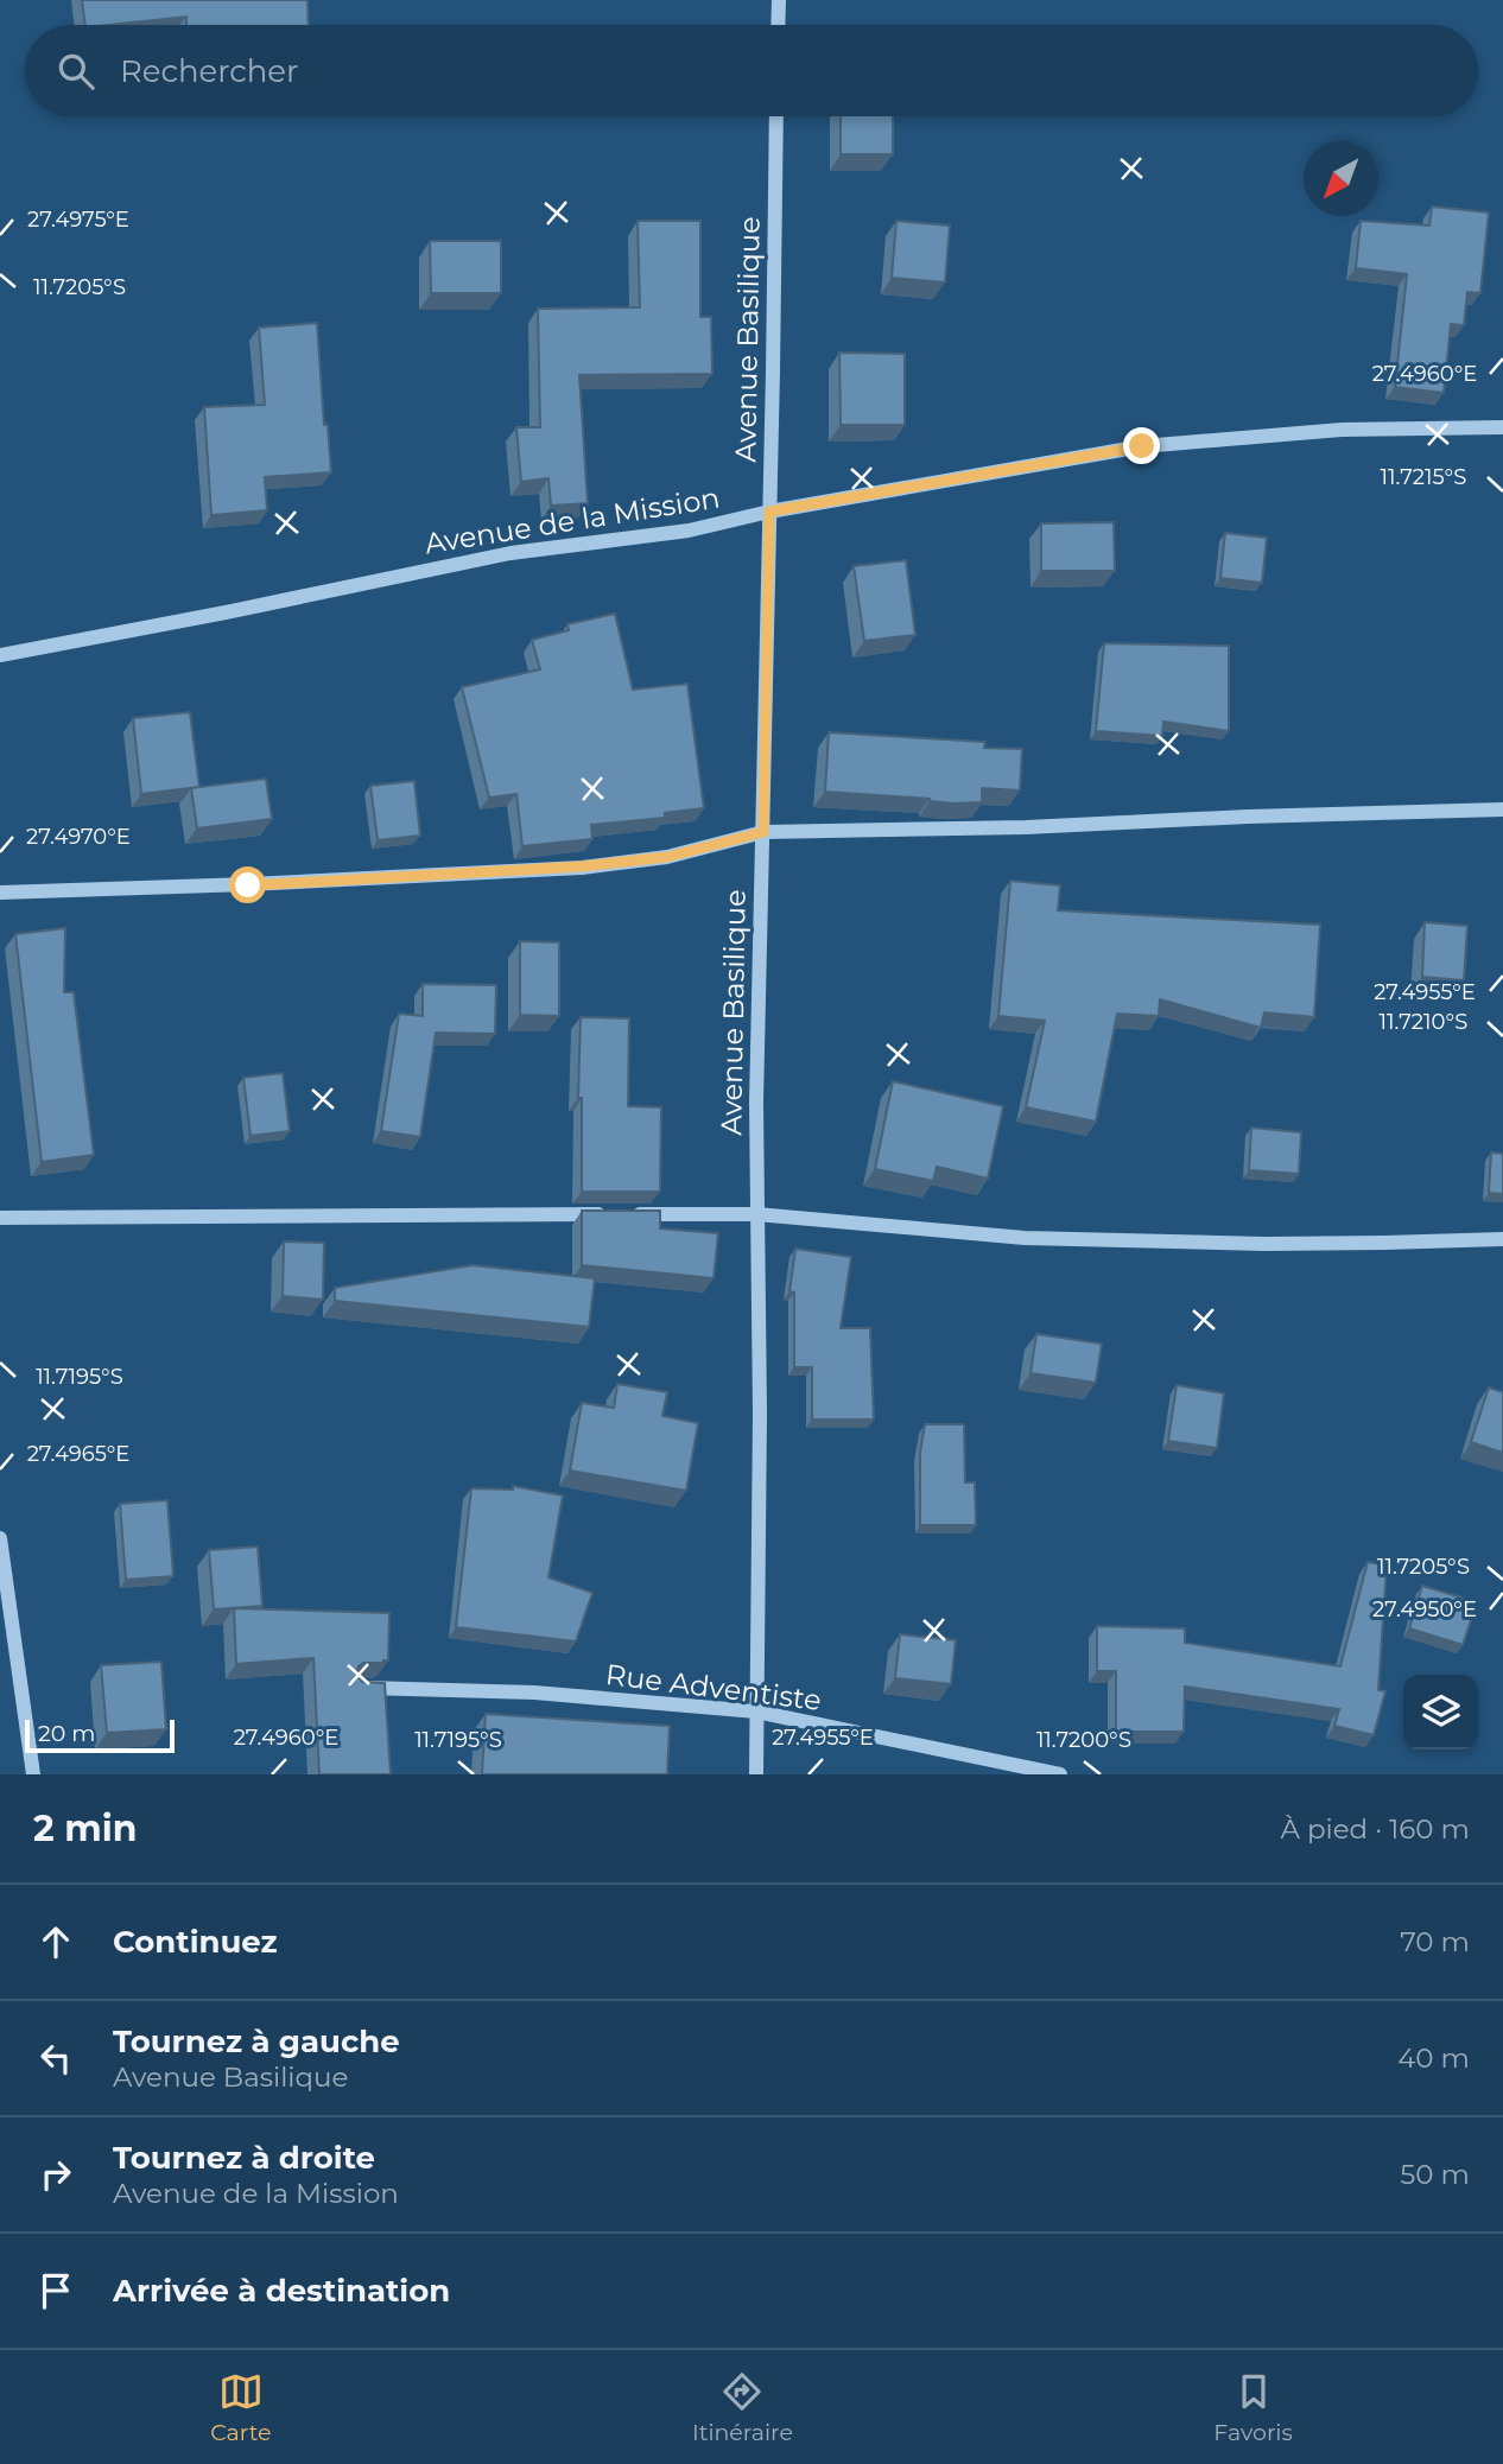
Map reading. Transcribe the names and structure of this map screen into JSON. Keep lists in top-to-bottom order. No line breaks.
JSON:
{"streets":{"street":["Avenue Basilique","Avenue de la Mission","Rue Adventiste"]},"crossings":[["Avenue Basilique","Avenue de la Mission"],["Avenue Basilique","Rue Adventiste"]],"scale_bar":"20 m","north":"bottom left","page":{"search":"Rechercher","scale":"20 m","heading":["2 min","À pied · 160 m"],"list":[["Continuez","70 m"],["Tournez à gauche","Avenue Basilique","40 m"],["Tournez à droite","Avenue de la Mission","50 m"],"Arrivée à destination"],"nav":["Carte","Itinéraire","Favoris"]},"coordinates":["27.4975°E","11.7205°S","27.4960°E","11.7215°S","27.4970°E","27.4955°E","11.7210°S","11.7195°S","27.4965°E","27.4950°E","11.7200°S"]}
